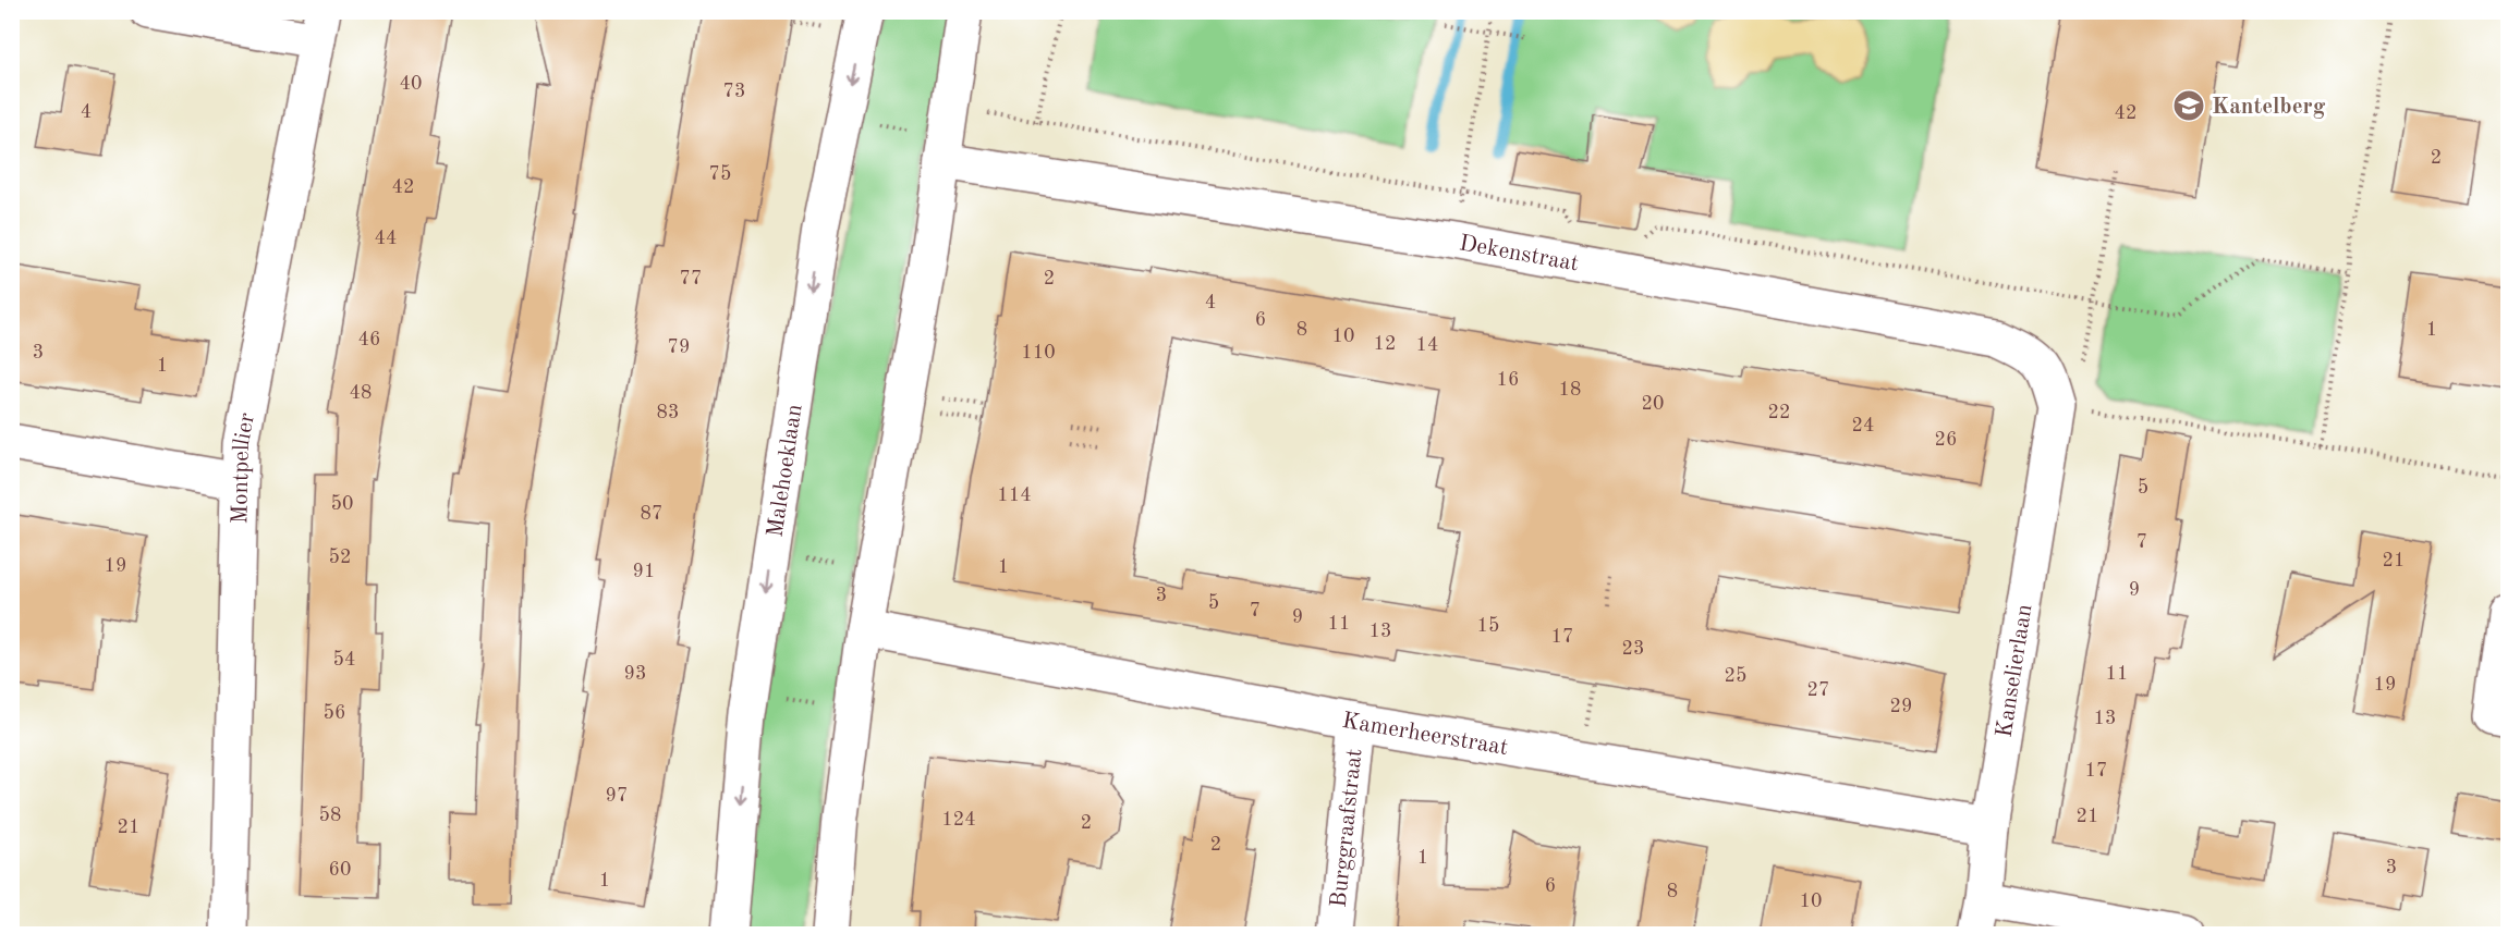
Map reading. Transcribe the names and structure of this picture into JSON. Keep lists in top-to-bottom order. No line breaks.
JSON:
{"streets":{"street":["Dekenstraat","Montpellier","Malehoeklaan","Kanselierlaan","Kamerheerstraat","Burggraafstraat"]},"crossings":[["Dekenstraat","Kanselierlaan"],["Kanselierlaan","Kamerheerstraat"],["Kamerheerstraat","Burggraafstraat"]],"places":{"school or university":["Kantelberg"]},"house_numbers":["40","73","4","42","2","75","42","44","77","2","4","6","8","1","10","46","12","14","79","3","110","1","16","18","48","20","83","22","24","26","5","114","50","87","7","52","21","19","1","91","9","3","5","7","9","11","15","13","17","23","54","93","11","25","19","27","29","56","13","17","97","58","21","124","2","21","2","1","3","60","1","6","8","10"]}
